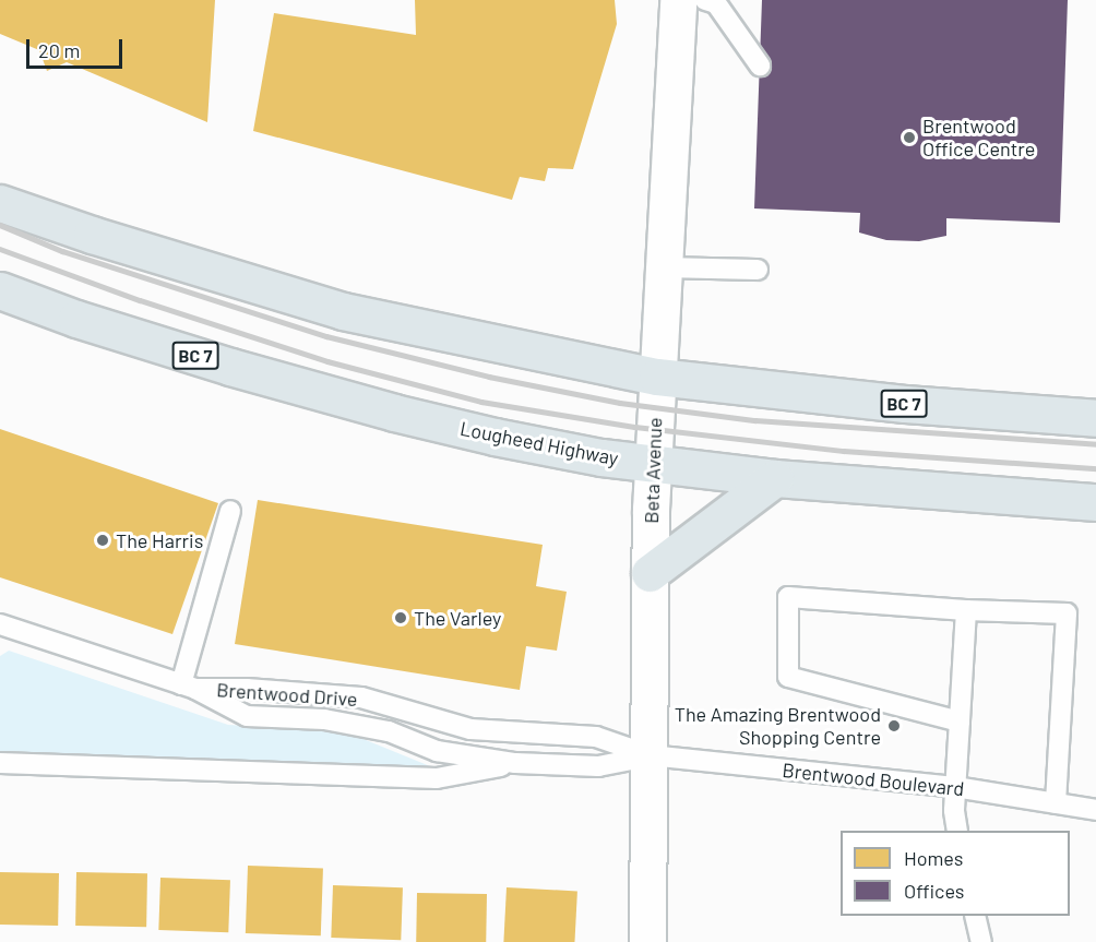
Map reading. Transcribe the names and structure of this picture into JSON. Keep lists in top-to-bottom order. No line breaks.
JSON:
{"streets":{"main road":["BC 7","Lougheed Highway"],"street":["Beta Avenue"],"lane":["Brentwood Drive","Brentwood Boulevard"]},"crossings":[["BC 7","Beta Avenue"],["Lougheed Highway","Beta Avenue"],["Beta Avenue","Brentwood Drive"],["Beta Avenue","Brentwood Boulevard"],["Brentwood Drive","Brentwood Boulevard"]],"places":["Brentwood Office Centre","The Harris","The Varley","The Amazing Brentwood Shopping Centre"],"legend":["Homes","Offices"],"scale_bar":"20 m"}
